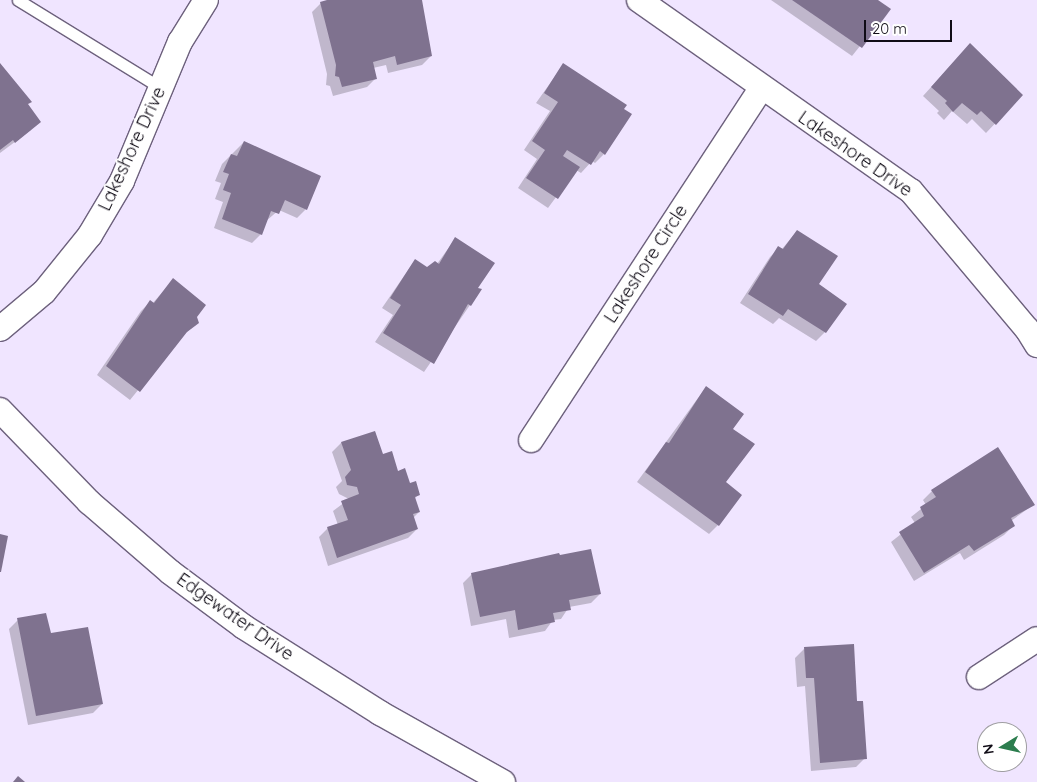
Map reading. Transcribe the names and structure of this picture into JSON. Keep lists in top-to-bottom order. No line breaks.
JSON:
{"streets":{"street":["Lakeshore Drive","Lakeshore Circle","Edgewater Drive"]},"crossings":[["Lakeshore Drive","Lakeshore Circle"]],"scale_bar":"20 m","north":"left"}
